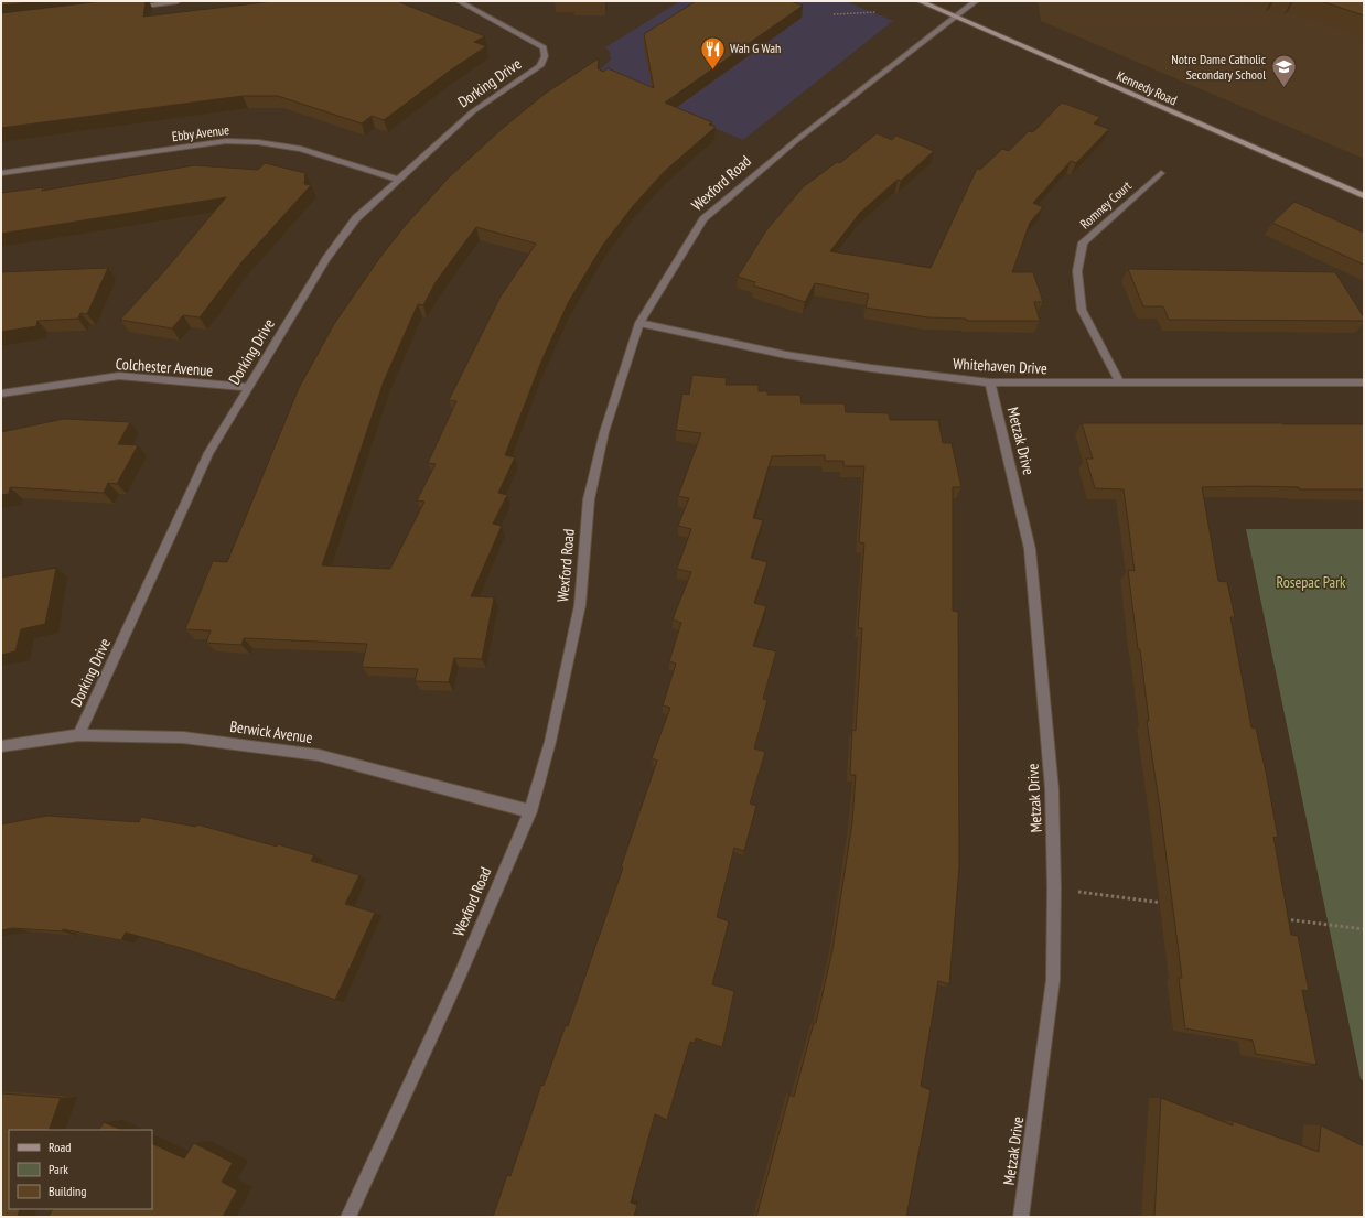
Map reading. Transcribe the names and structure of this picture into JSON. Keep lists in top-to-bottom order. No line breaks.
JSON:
{"streets":{"main road":["Kennedy Road"],"street":["Dorking Drive","Ebby Avenue","Wexford Road","Romney Court","Whitehaven Drive","Colchester Avenue","Metzak Drive","Berwick Avenue"]},"crossings":[["Dorking Drive","Ebby Avenue"],["Dorking Drive","Colchester Avenue"],["Dorking Drive","Berwick Avenue"],["Kennedy Road","Wexford Road"],["Wexford Road","Whitehaven Drive"],["Wexford Road","Berwick Avenue"],["Romney Court","Whitehaven Drive"],["Whitehaven Drive","Metzak Drive"]],"parks":["Rosepac Park"],"places":{"restaurant":["Wah G Wah"],"school or university":["Notre Dame Catholic Secondary School"]},"legend":["Road","Park","Building"]}
